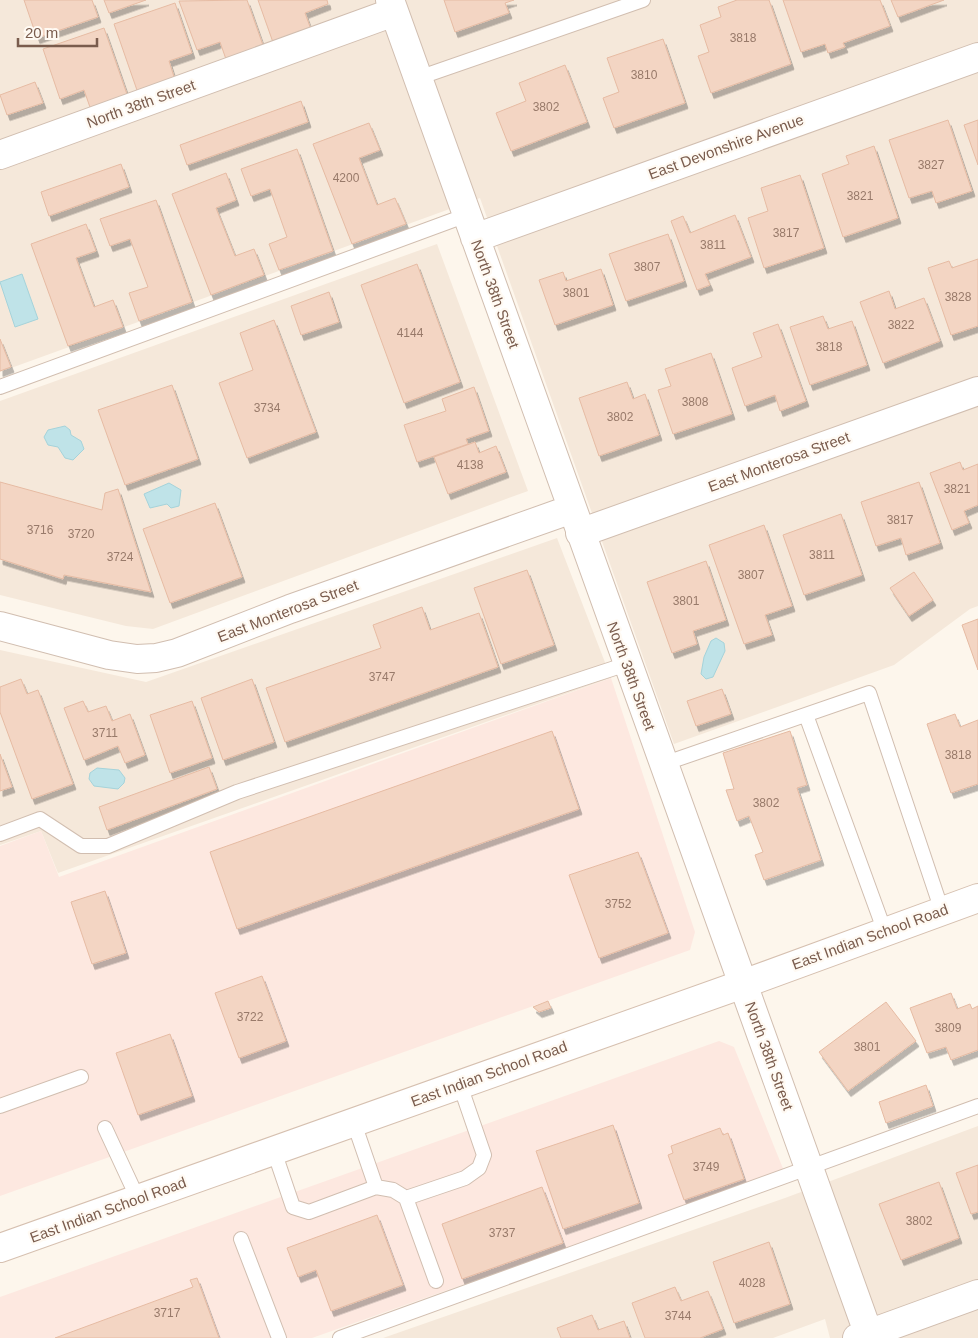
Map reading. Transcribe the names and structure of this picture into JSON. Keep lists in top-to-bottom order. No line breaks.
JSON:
{"streets":{"street":["North 38th Street","East Devonshire Avenue","East Monterosa Street","East Indian School Road"]},"crossings":[["North 38th Street","East Devonshire Avenue"],["North 38th Street","East Monterosa Street"],["North 38th Street","East Indian School Road"]],"house_numbers":["3818","3810","3802","3827","4200","3821","3817","3811","3807","3801","3828","3822","4144","3818","3808","3734","3802","4138","3821","3817","3716","3720","3811","3724","3807","3801","3747","3711","3818","3802","3752","3722","3809","3801","3749","3802","3737","4028","3717","3744"],"scale_bar":"20 m"}
